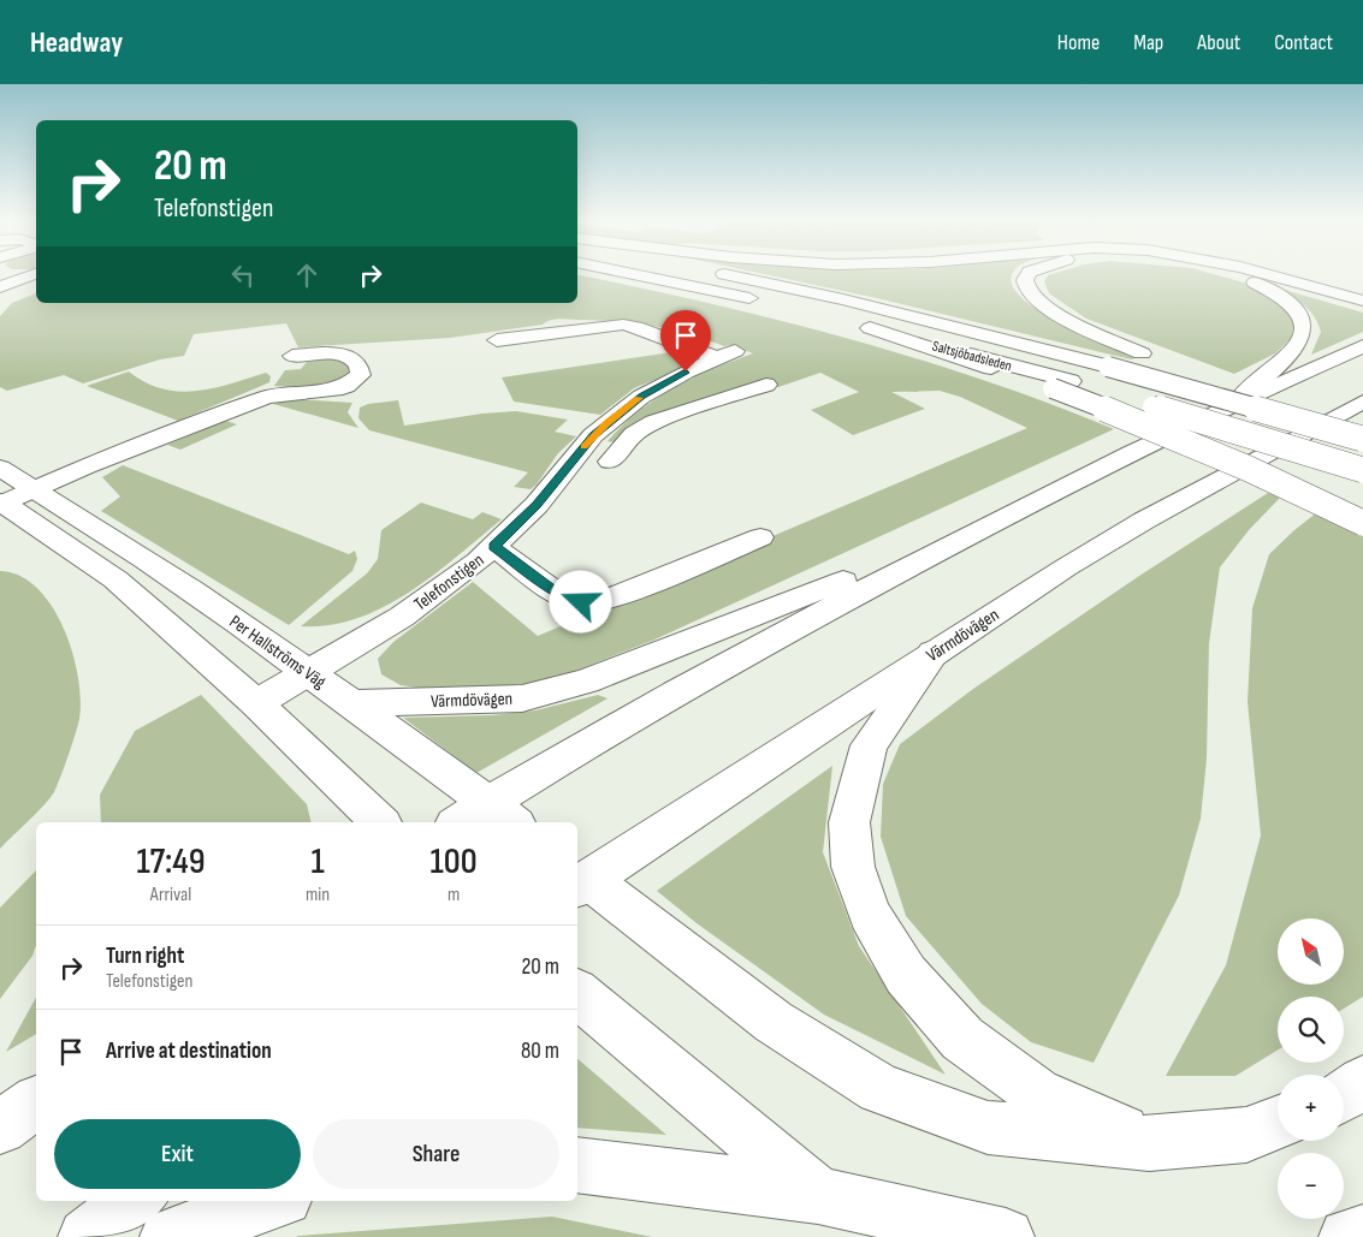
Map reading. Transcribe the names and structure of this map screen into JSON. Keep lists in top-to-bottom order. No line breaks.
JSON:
{"streets":{"main road":["Saltsjöbadsleden","Telefonstigen","Värmdövägen","Per Hallströms Väg"]},"crossings":[["Telefonstigen","Per Hallströms Väg"],["Värmdövägen","Per Hallströms Väg"]],"north":"top left","page":{"header":"Headway","nav":["Home","Map","About","Contact"],"turn":["20 m","Telefonstigen"],"eta":["17:49","Arrival","1","min","100","m"],"map_buttons":["+","−"],"list":[{"name":"Turn right","note":"Telefonstigen","value":"20 m"},{"name":"Arrive at destination","value":"80 m"}],"buttons":["Exit","Share"]}}
